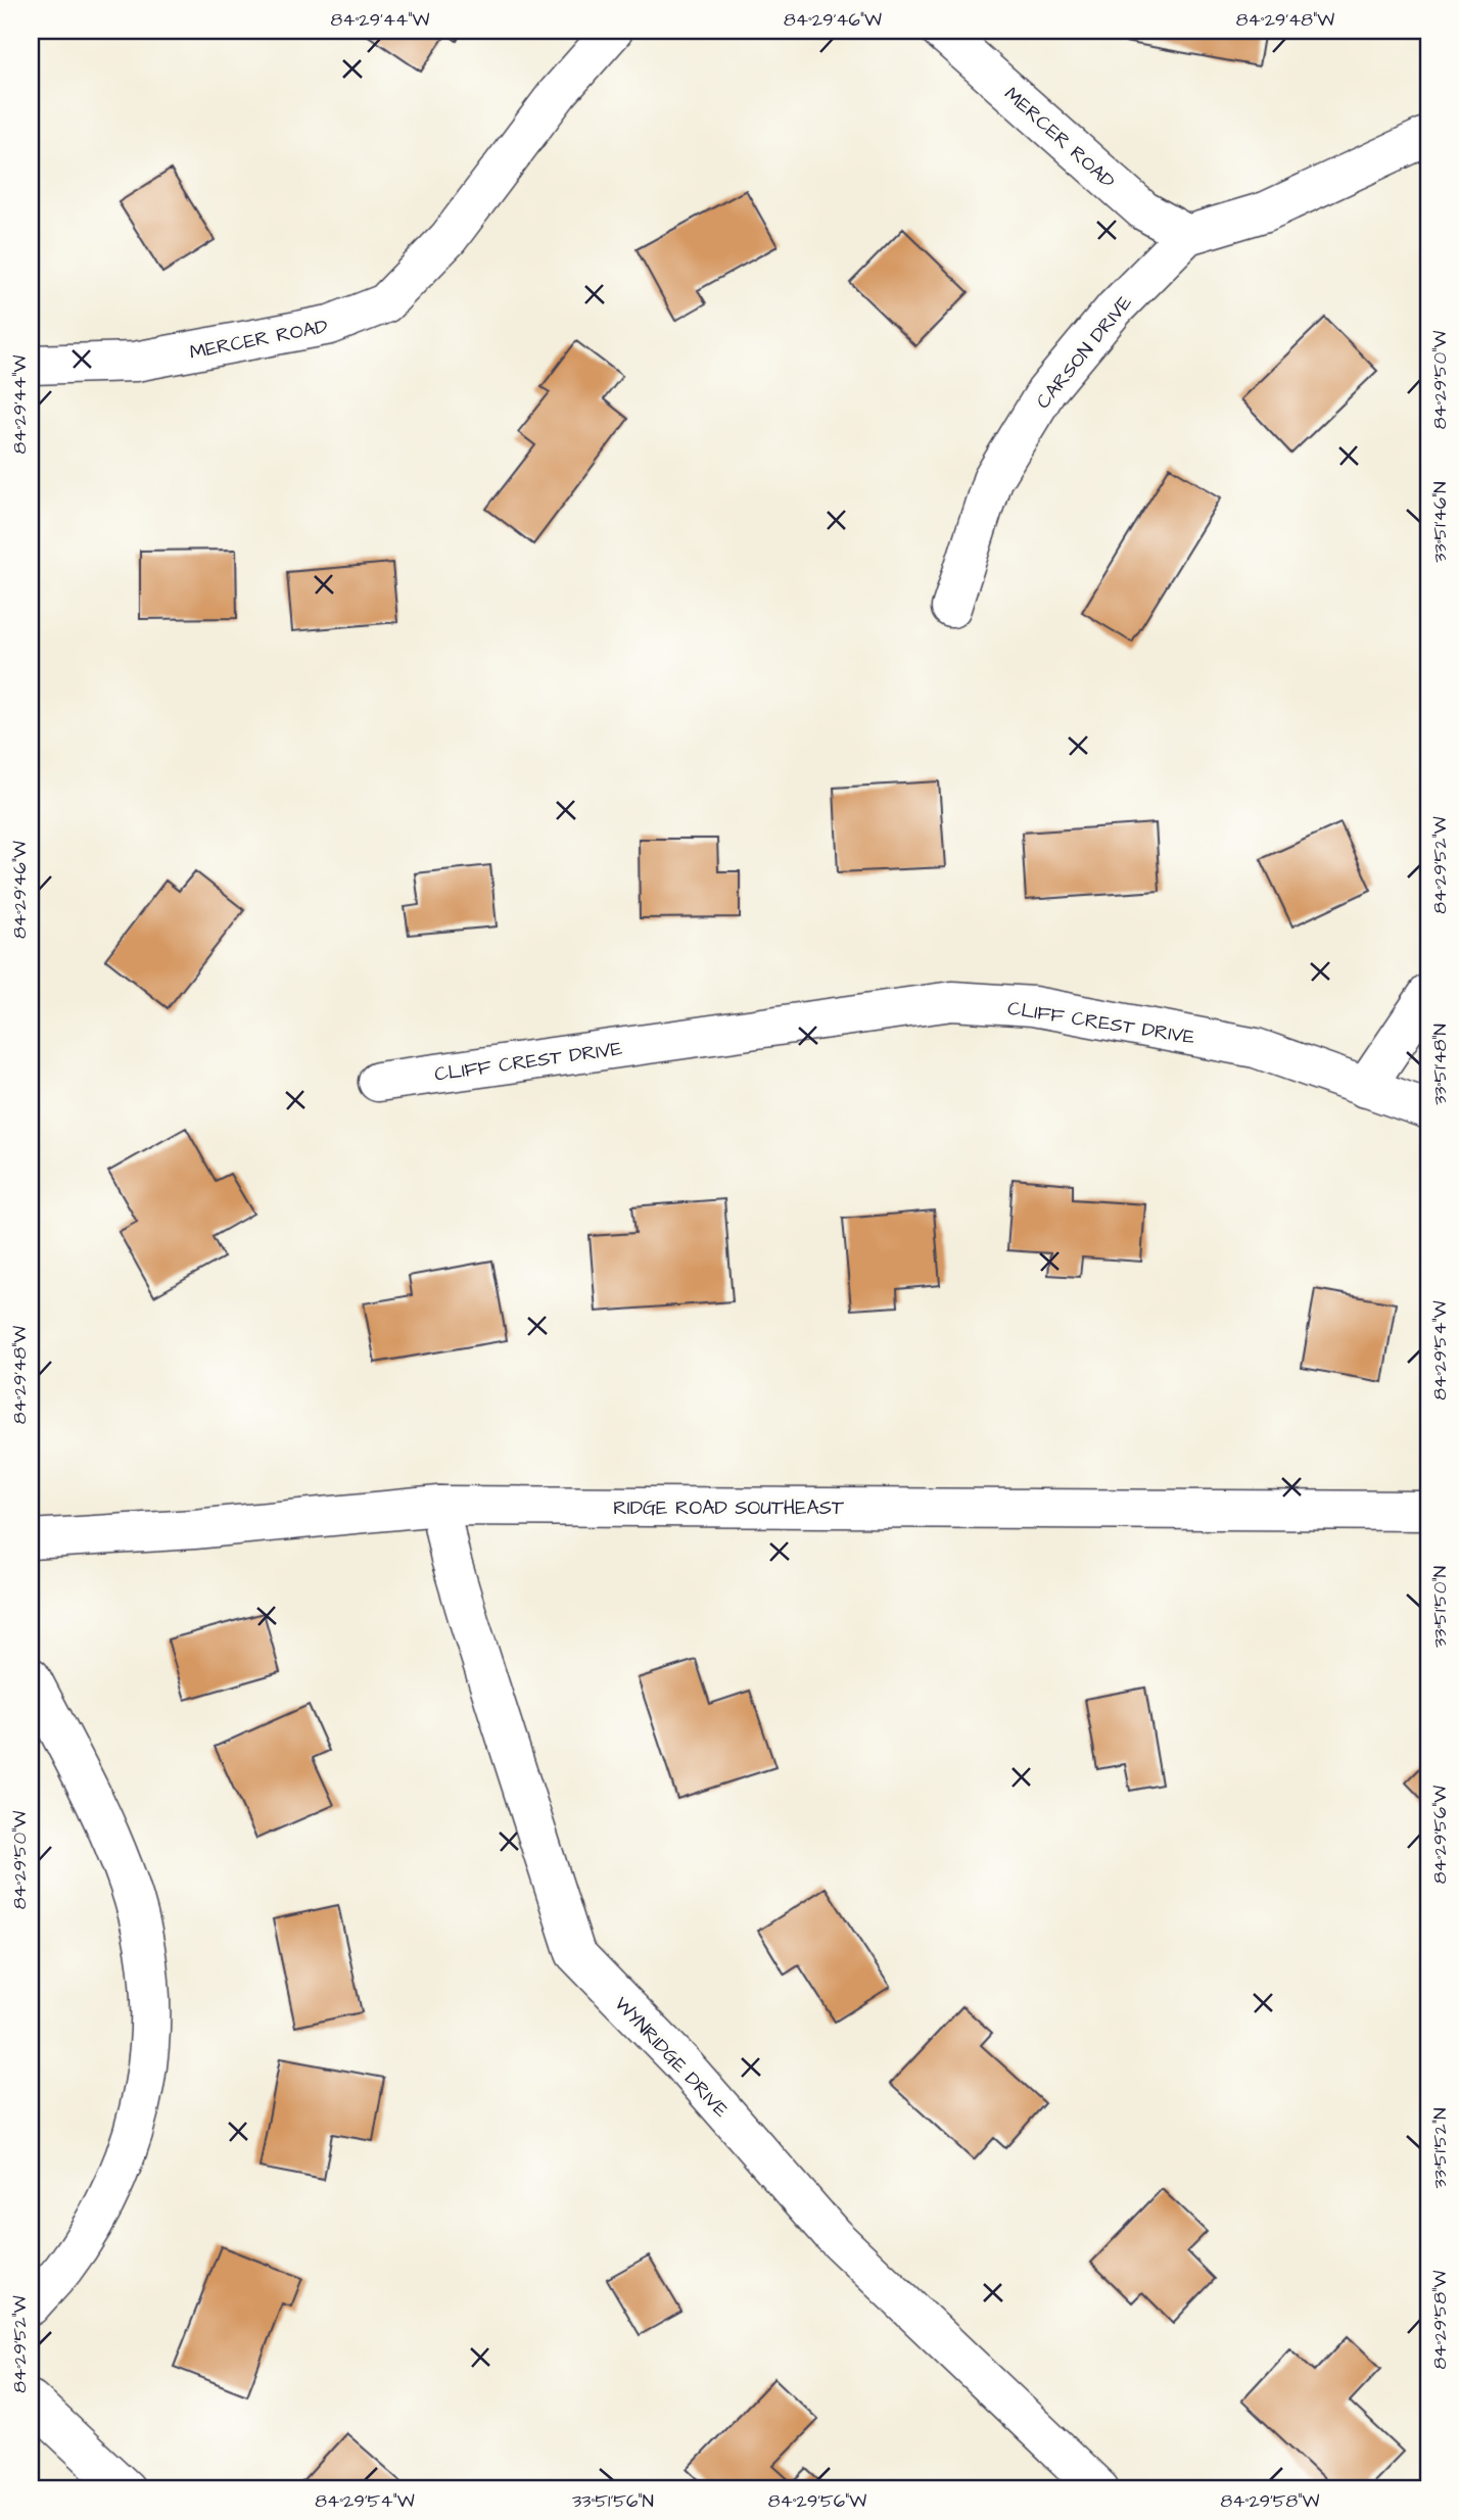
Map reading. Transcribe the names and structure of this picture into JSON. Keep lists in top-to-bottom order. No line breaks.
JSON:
{"streets":{"street":["MERCER ROAD","CARSON DRIVE","CLIFF CREST DRIVE","RIDGE ROAD SOUTHEAST","WYNRIDGE DRIVE"]},"crossings":[["MERCER ROAD","CARSON DRIVE"],["RIDGE ROAD SOUTHEAST","WYNRIDGE DRIVE"]],"coordinates":["84°29'44\"W","84°29'46\"W","84°29'48\"W","84°29'50\"W","33°51'46\"N","84°29'52\"W","33°51'48\"N","84°29'54\"W","33°51'50\"N","84°29'56\"W","33°51'52\"N","84°29'58\"W","33°51'56\"N"]}
